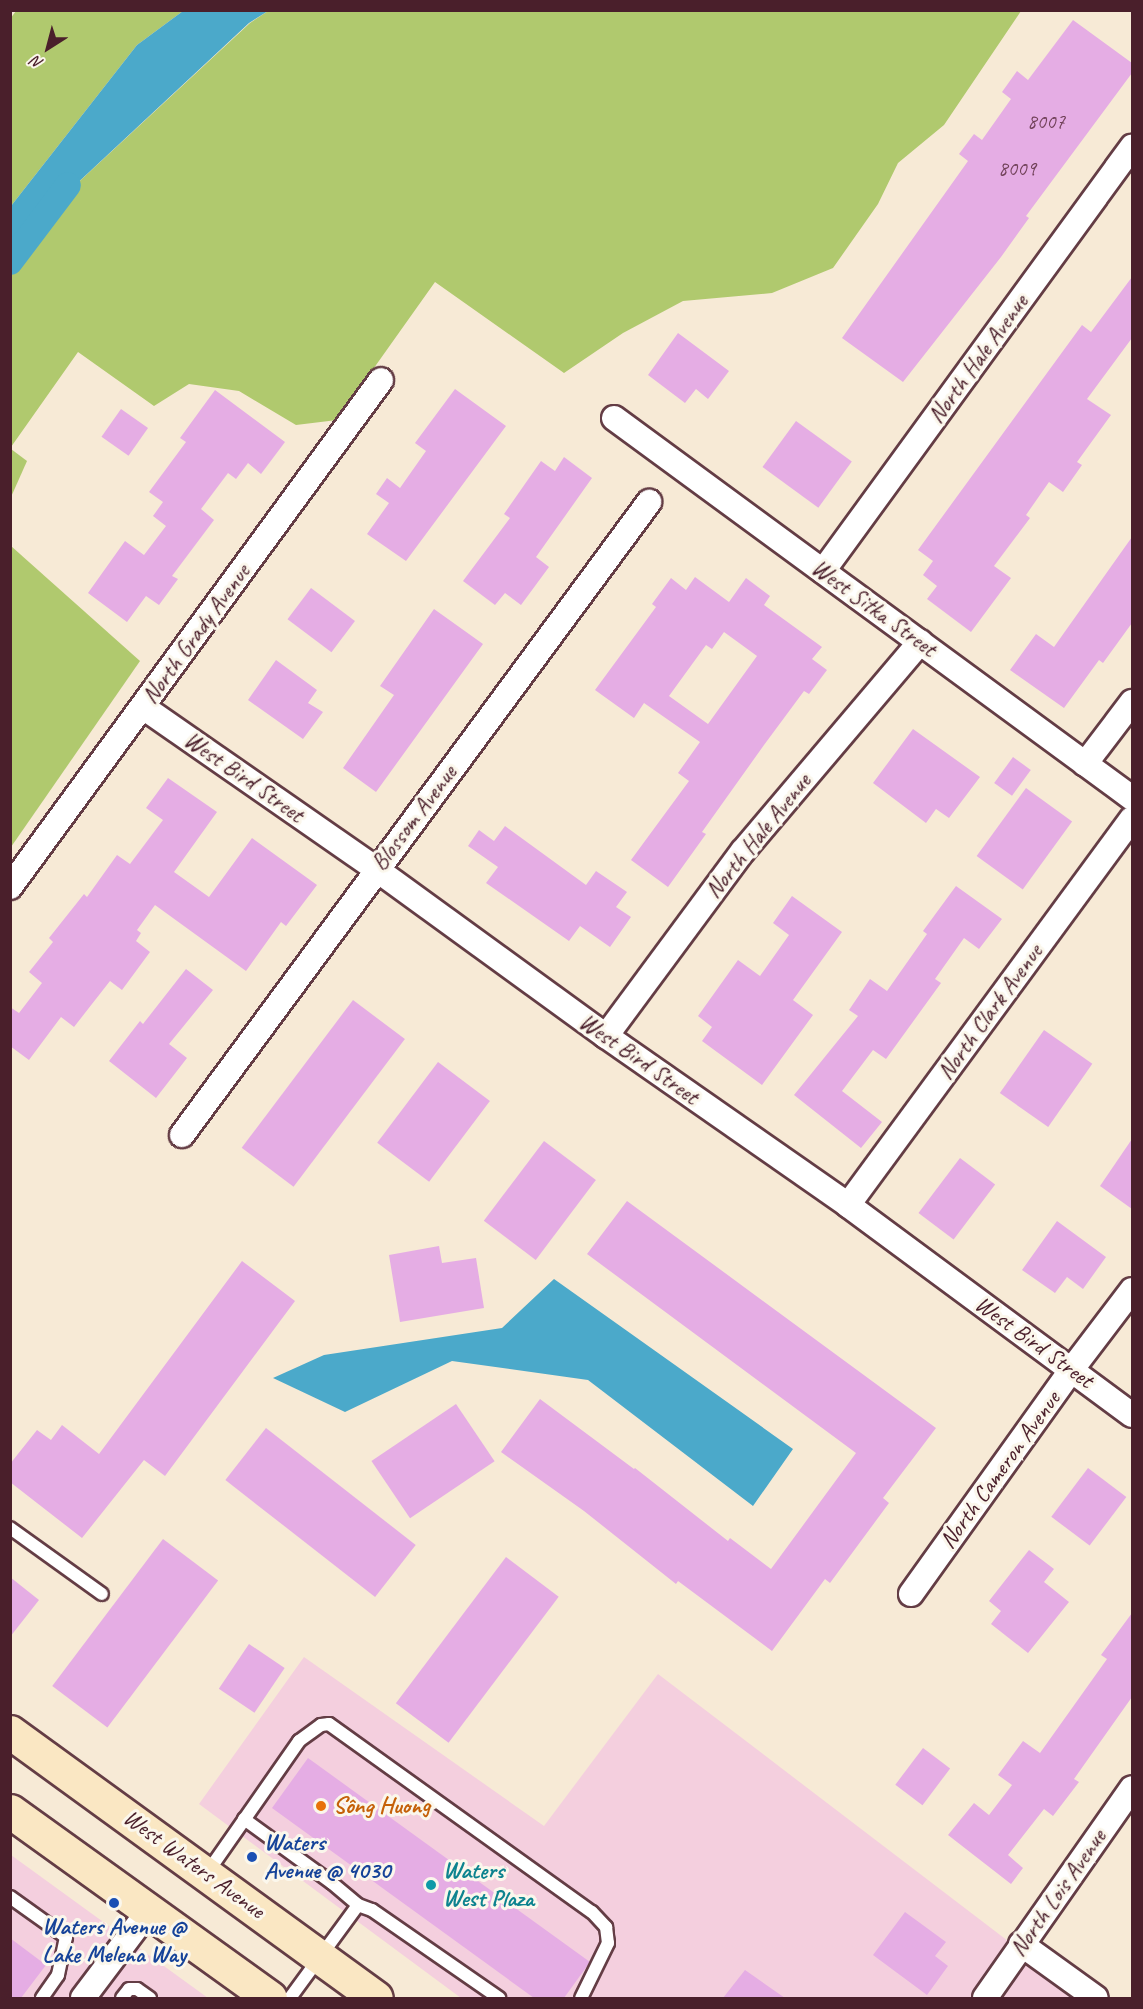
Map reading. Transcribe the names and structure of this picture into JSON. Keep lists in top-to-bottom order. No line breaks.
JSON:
{"streets":{"main road":["West Waters Avenue"],"street":["North Hale Avenue","West Sitka Street","North Grady Avenue","West Bird Street","Blossom Avenue","North Clark Avenue","North Cameron Avenue","North Lois Avenue"]},"crossings":[["North Hale Avenue","West Sitka Street"],["North Hale Avenue","West Bird Street"],["North Grady Avenue","West Bird Street"],["West Bird Street","Blossom Avenue"],["West Bird Street","North Clark Avenue"],["West Bird Street","North Cameron Avenue"]],"places":["Sông Huong","Waters Avenue @ 4030","Waters West Plaza","Waters Avenue @ Lake Melena Way"],"house_numbers":["8007","8009"],"north":"bottom left"}
